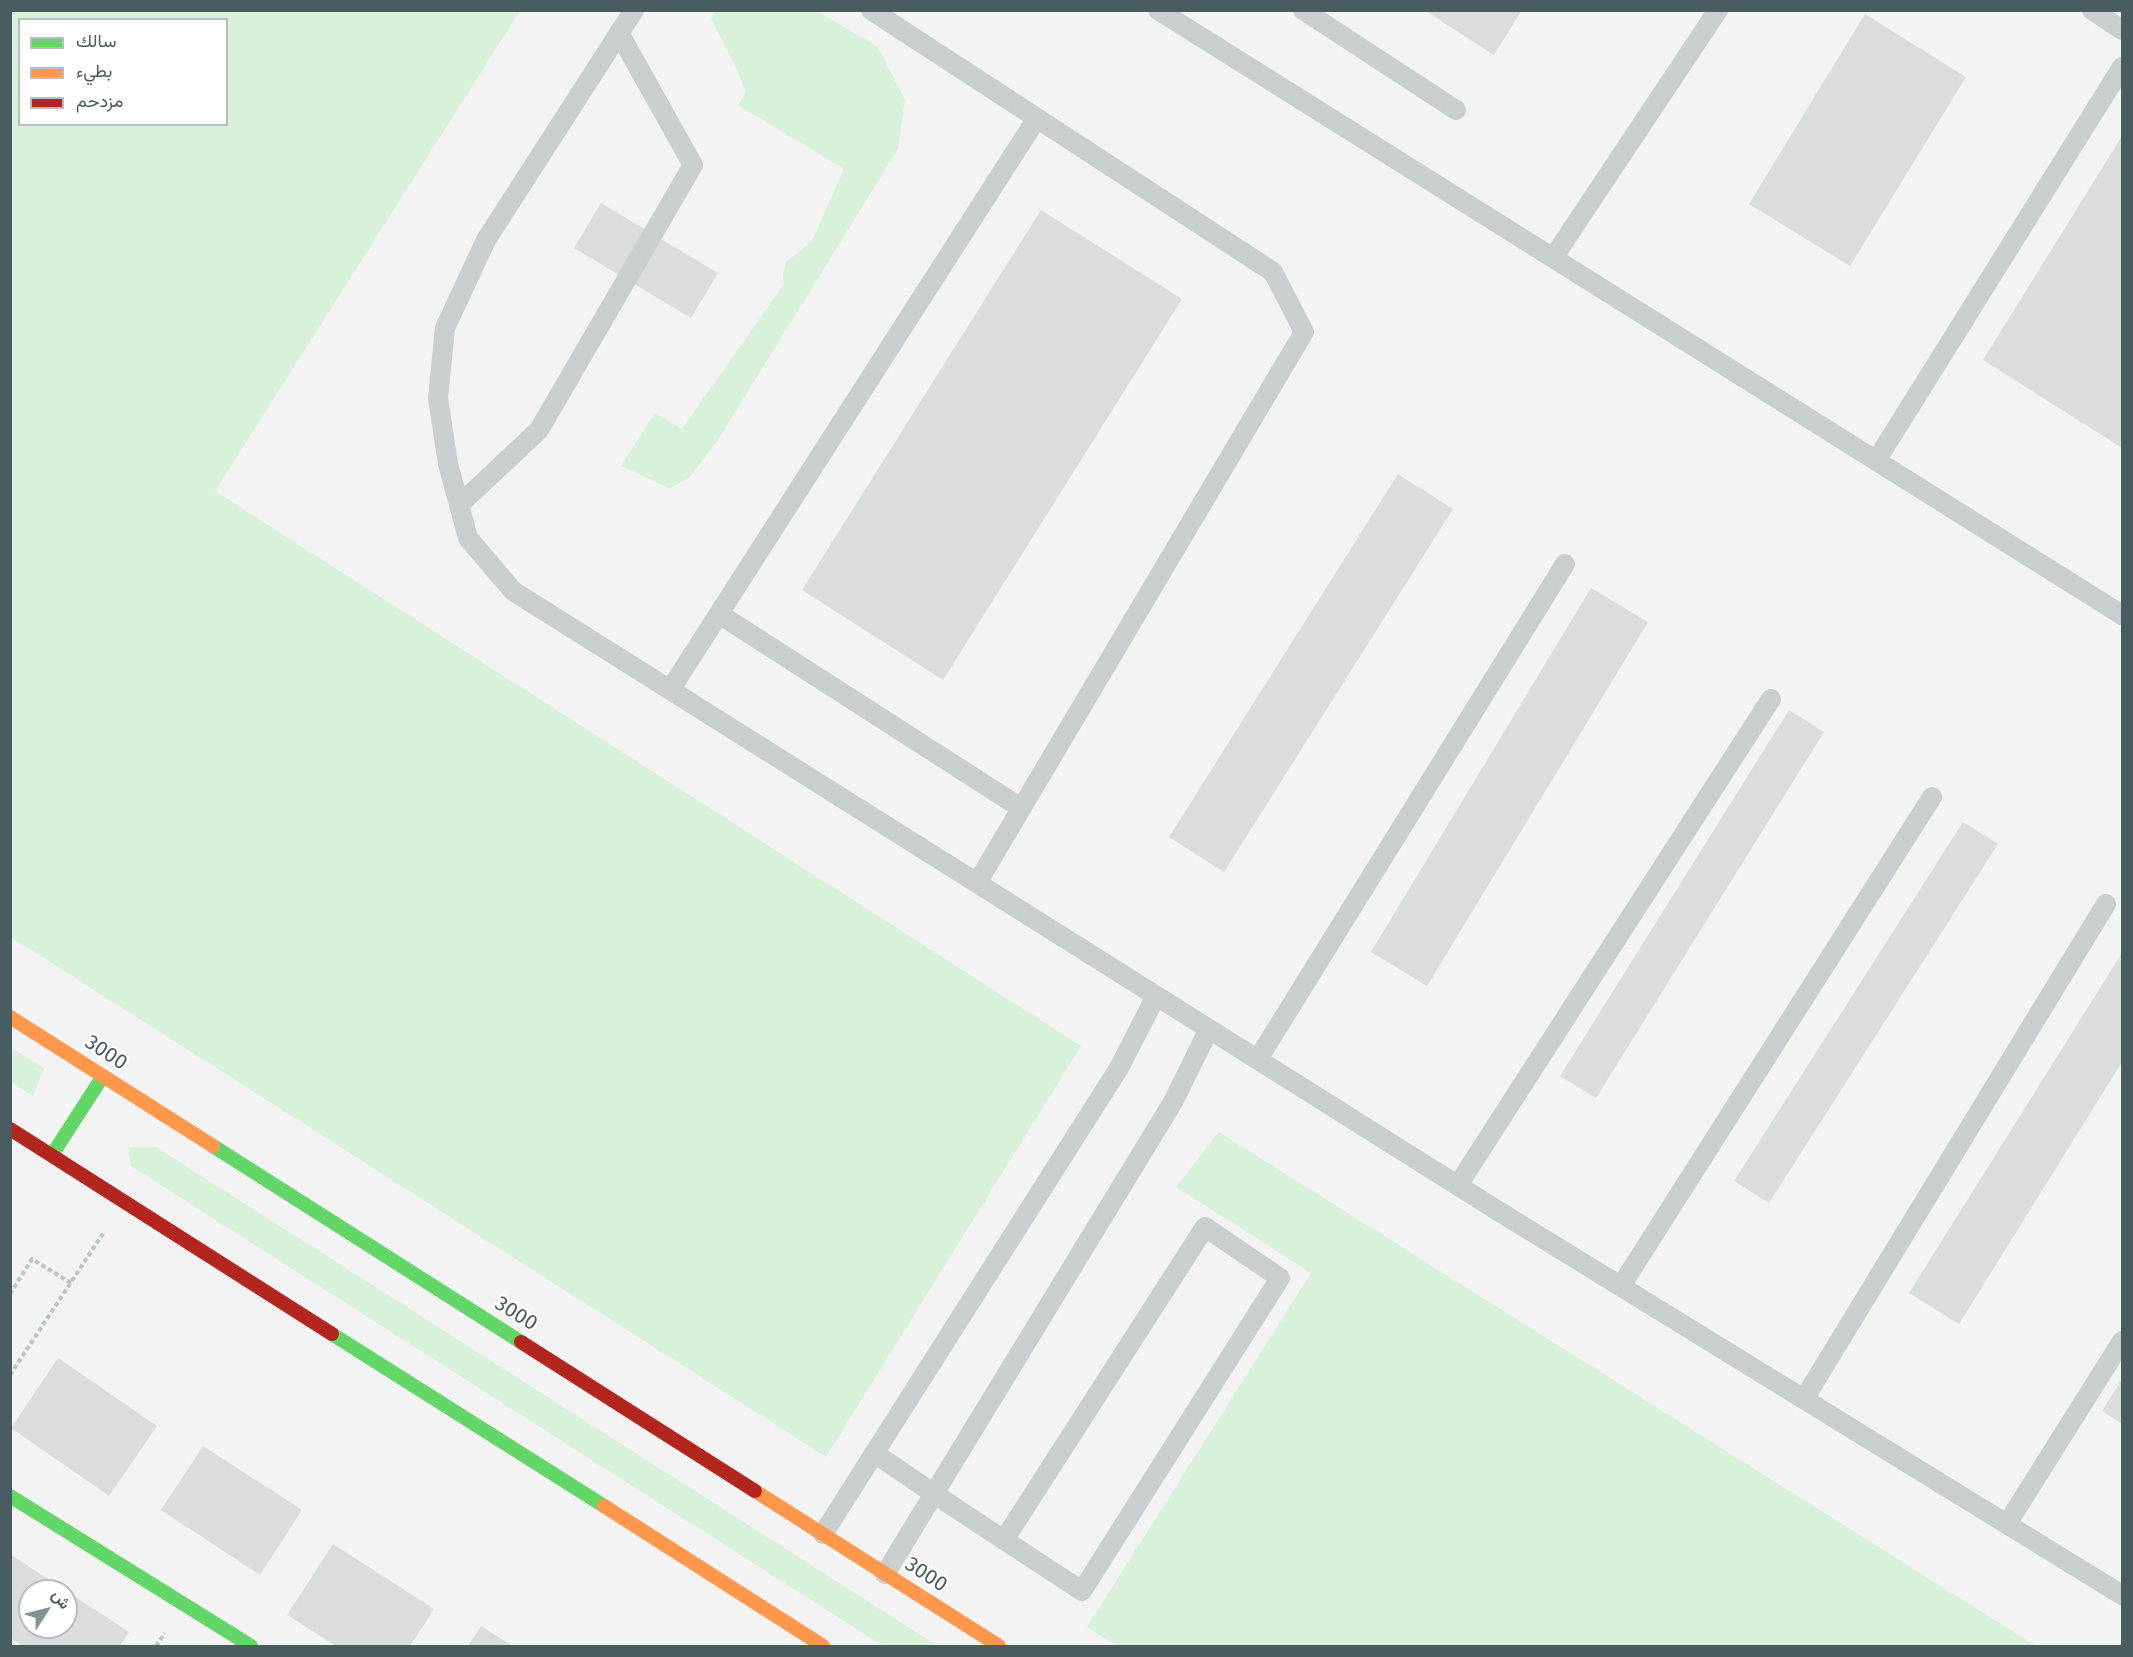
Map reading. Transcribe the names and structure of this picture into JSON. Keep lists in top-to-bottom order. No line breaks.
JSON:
{"streets":{"street":["3000"]},"legend":["سالك","بطيء","مزدحم"],"north":"top right"}
